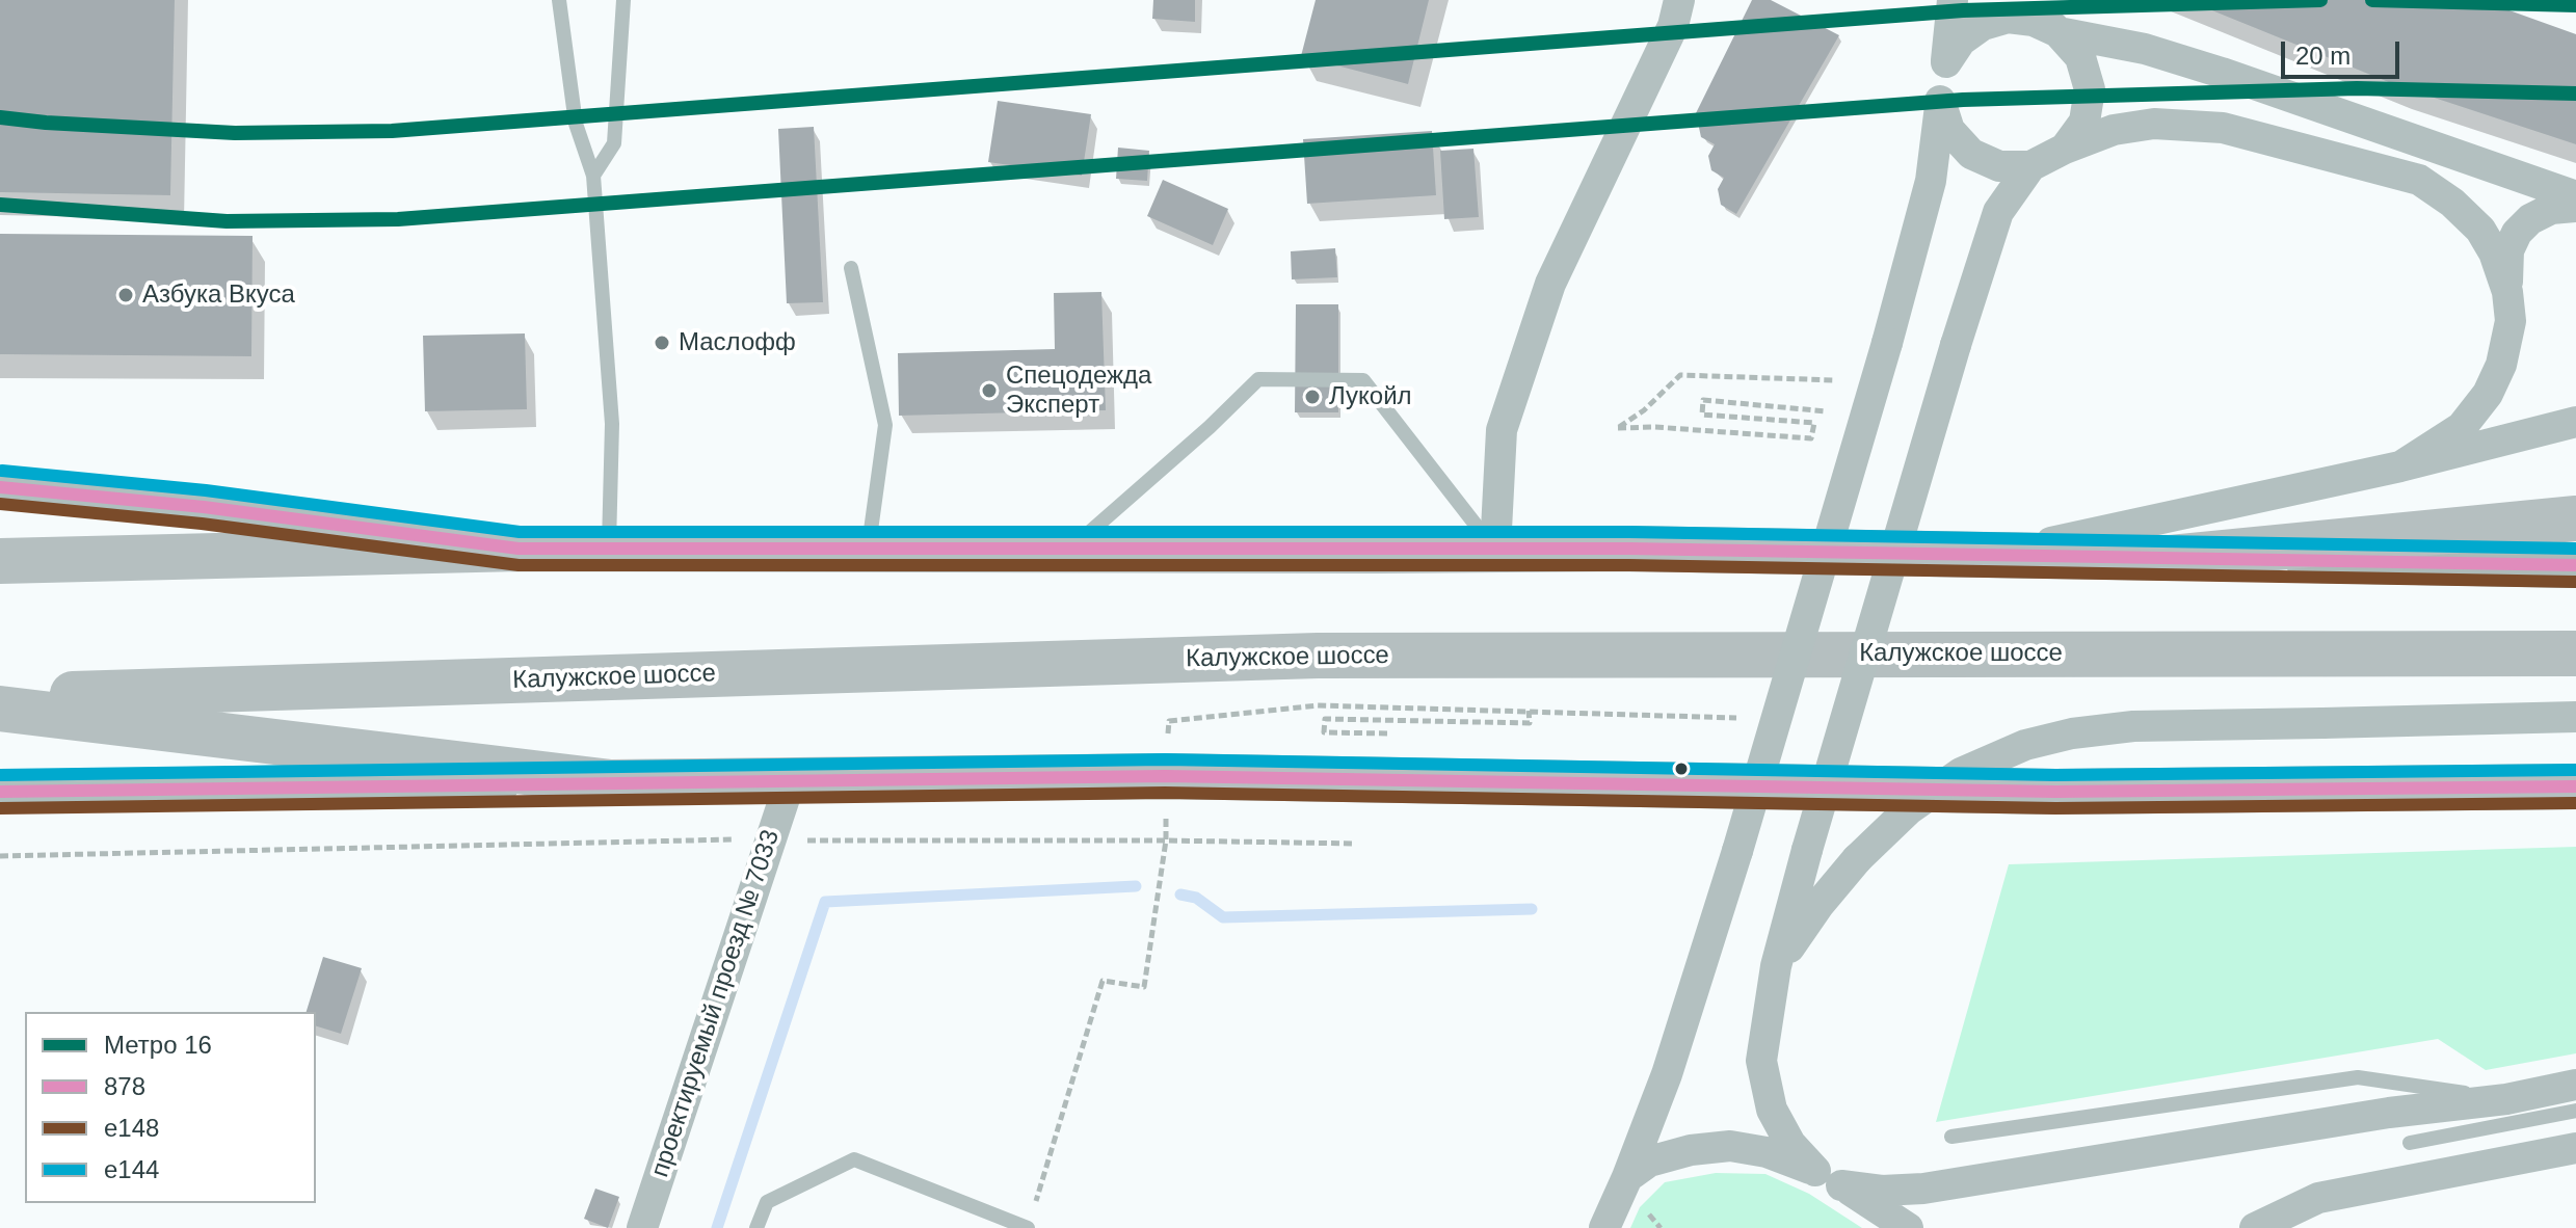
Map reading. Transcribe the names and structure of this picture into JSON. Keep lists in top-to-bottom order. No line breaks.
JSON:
{"streets":{"highway":["Калужское шоссе"],"street":["проектируемый проезд № 7033"]},"places":["Азбука Вкуса","Маслофф","Спецодежда Эксперт","Лукойл"],"lines":["metro line 16","transit line е144","transit line 878","transit line е148"],"legend":["Метро 16","878","е148","е144"],"scale_bar":"20 m"}
